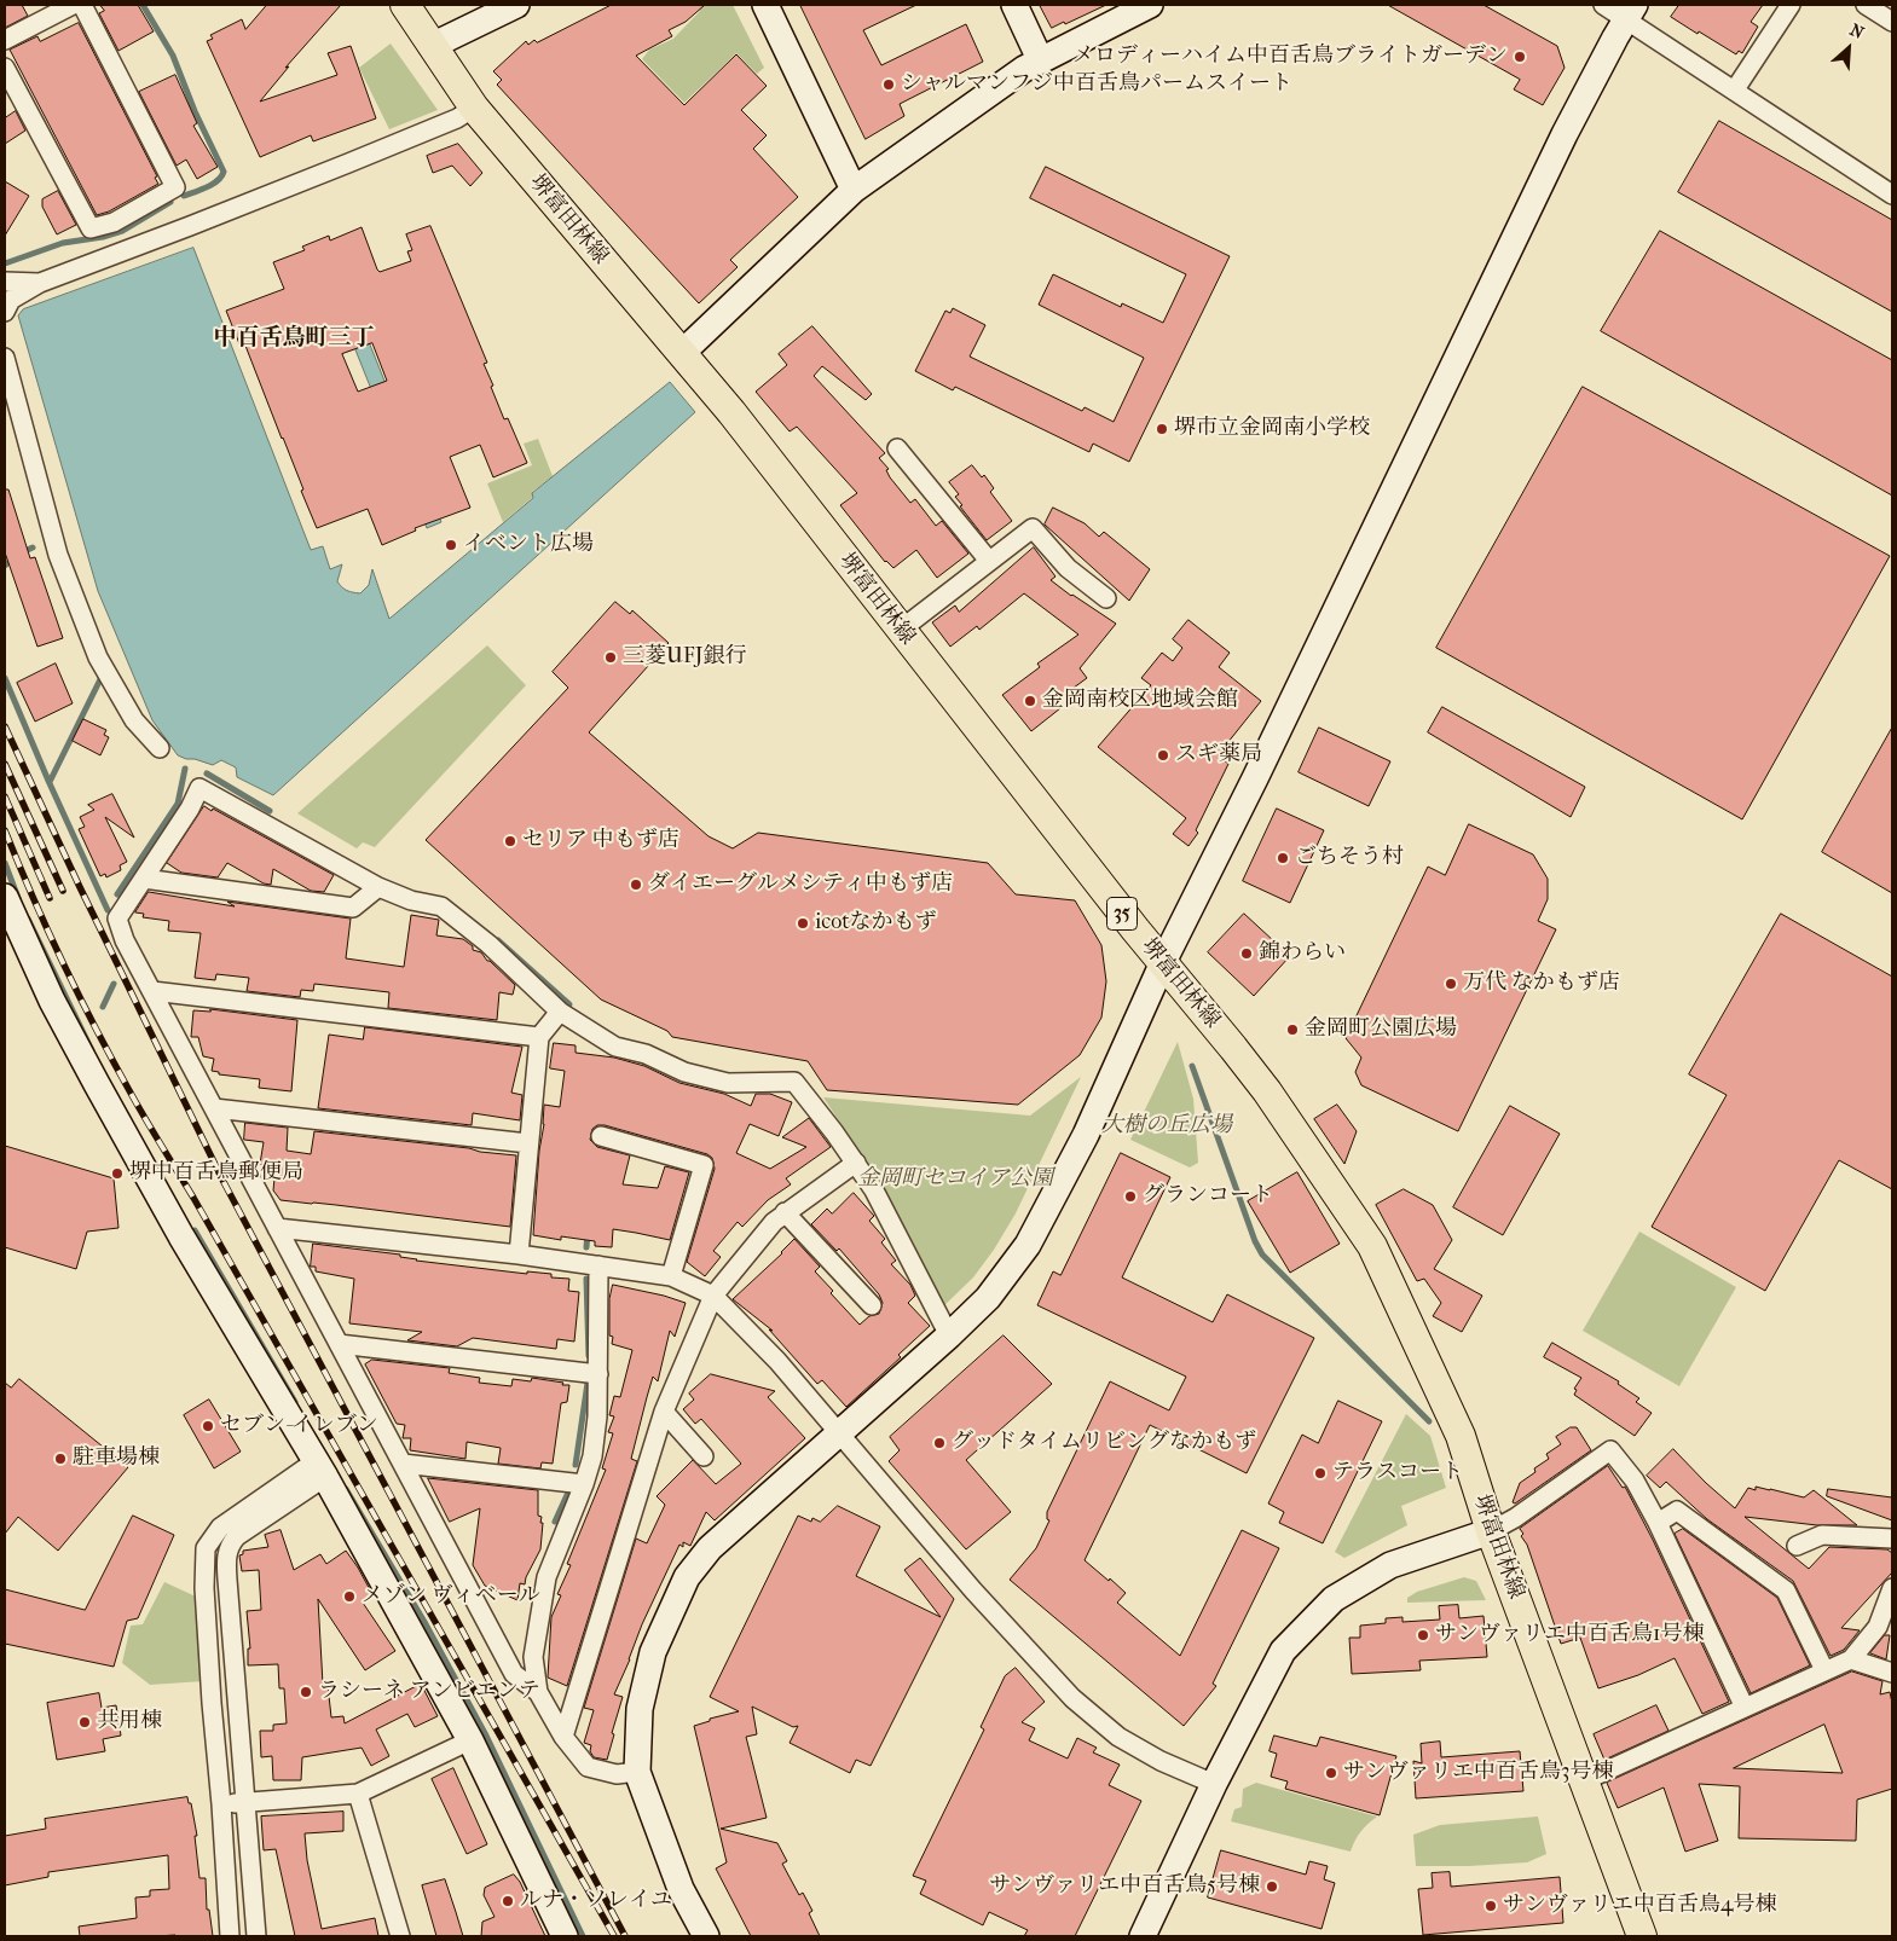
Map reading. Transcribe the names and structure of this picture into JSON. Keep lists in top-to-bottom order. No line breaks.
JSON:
{"streets":{"main road":["堺富田林線","35"]},"districts":["中百舌鳥町三丁"],"parks":["大樹の丘広場","金岡町セコイア公園"],"places":["メロディーハイム中百舌鳥ブライトガーデン","シャルマンフジ中百舌鳥パームスイート","堺市立金岡南小学校","イベント広場","三菱UFJ銀行","金岡南校区地域会館","スギ薬局","セリア 中もず店","ごちそう村","ダイエーグルメシティ中もず店","icotなかもず","錦わらい","万代 なかもず店","金岡町公園広場","堺中百舌鳥郵便局","グランコート","セブン-イレブン","グッドタイムリビングなかもず","駐車場棟","テラスコート","メゾン ヴィベール","サンヴァリエ中百舌鳥1号棟","ラシーネ アンビエンテ","共用棟","サンヴァリエ中百舌鳥3号棟","サンヴァリエ中百舌鳥5号棟","ルナ・ソレイユ","サンヴァリエ中百舌鳥4号棟"],"north":"top right"}
